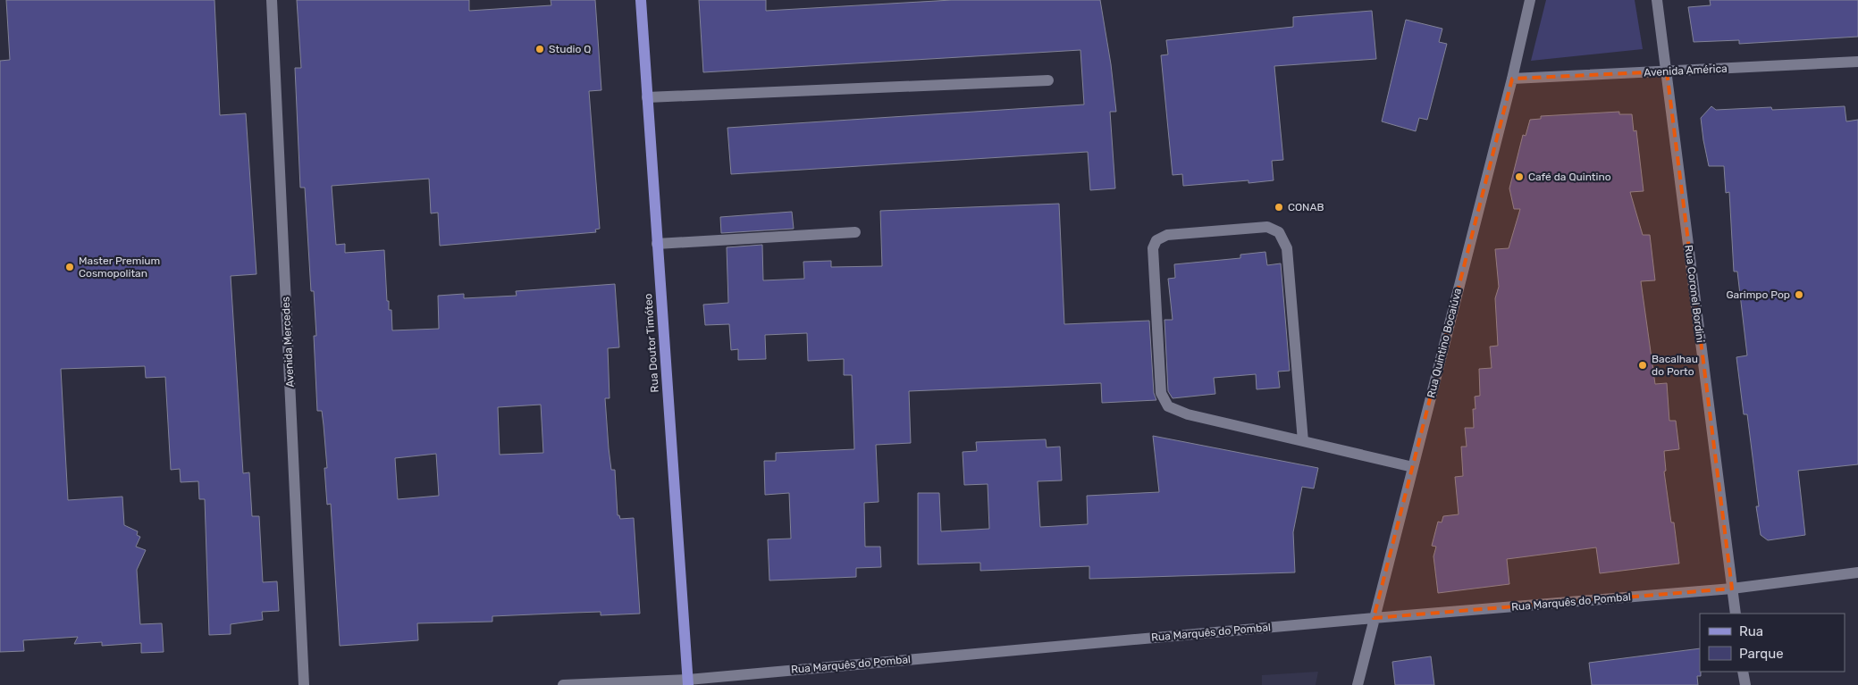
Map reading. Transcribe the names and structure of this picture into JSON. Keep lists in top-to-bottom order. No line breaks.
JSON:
{"streets":{"main road":["Rua Doutor Timóteo"],"street":["Avenida América","Rua Coronel Bordini","Avenida Mercedes","Rua Quintino Bocaiúva","Rua Marquês do Pombal"]},"crossings":[["Avenida América","Rua Coronel Bordini"],["Avenida América","Rua Quintino Bocaiúva"],["Rua Coronel Bordini","Rua Marquês do Pombal"],["Rua Doutor Timóteo","Rua Marquês do Pombal"],["Rua Quintino Bocaiúva","Rua Marquês do Pombal"]],"places":["Studio Q","Café da Quintino","CONAB","Master Premium Cosmopolitan","Garimpo Pop","Bacalhau do Porto"],"legend":["Rua","Parque"]}
